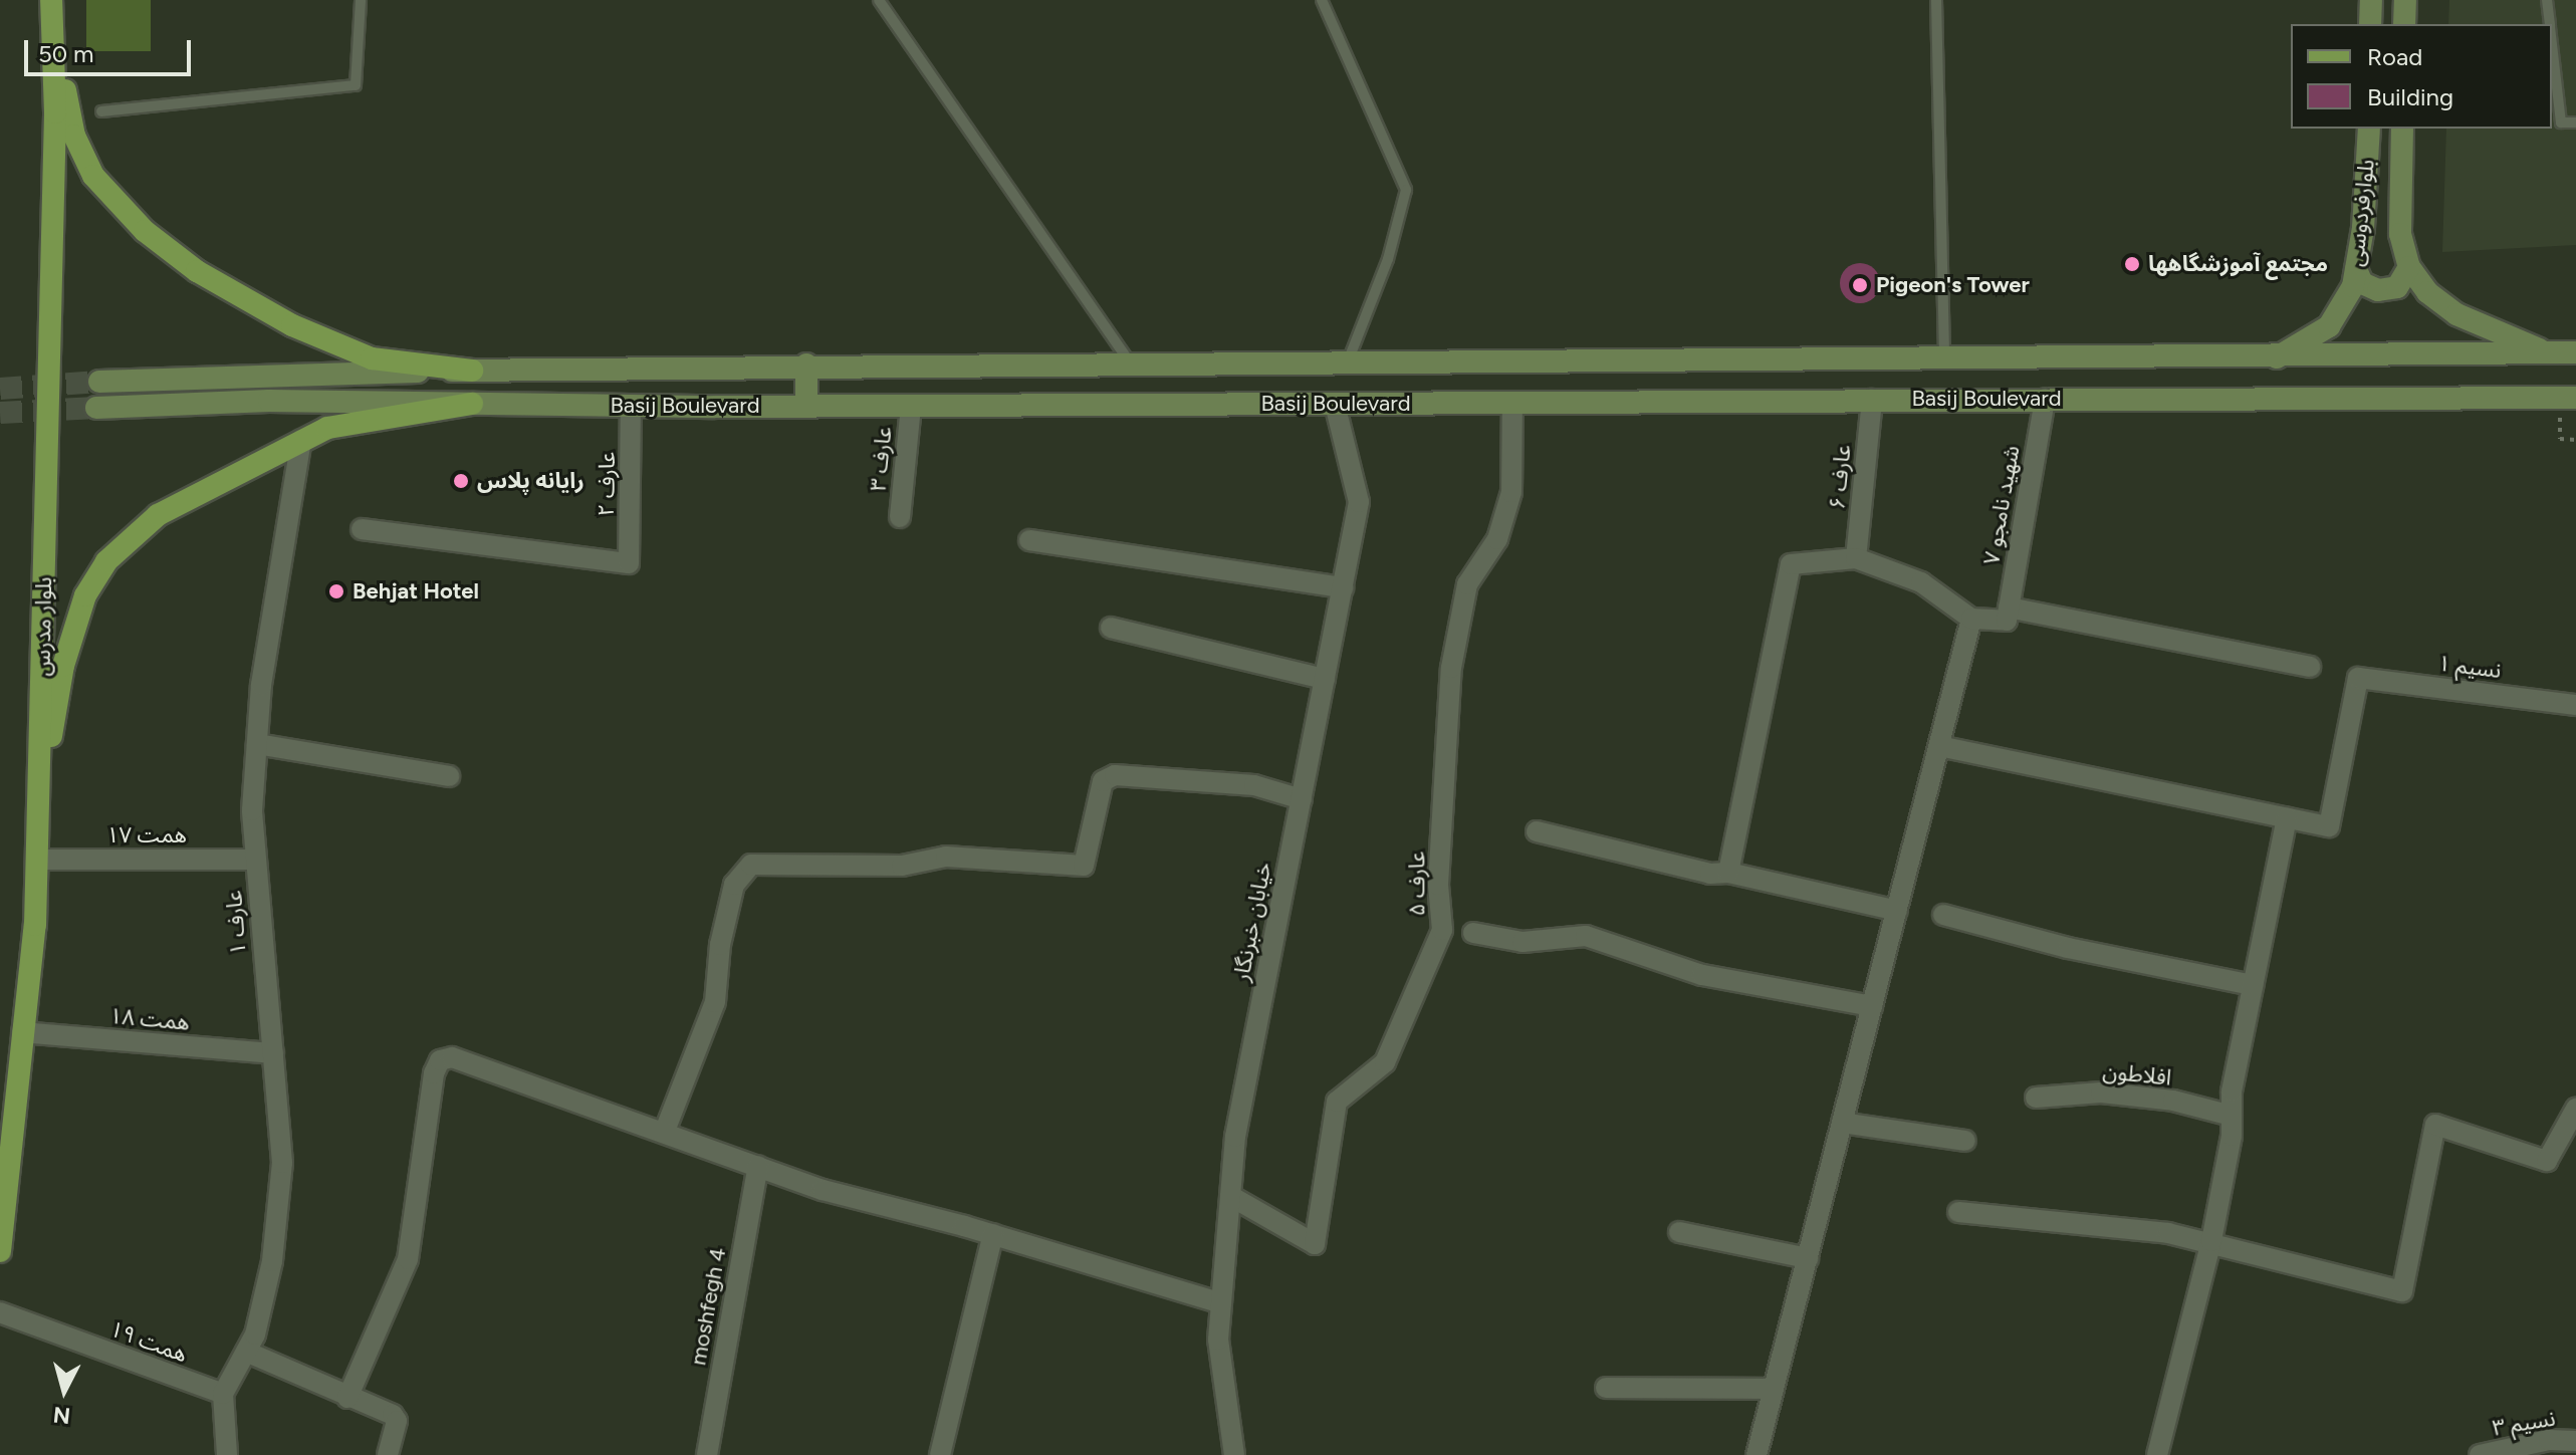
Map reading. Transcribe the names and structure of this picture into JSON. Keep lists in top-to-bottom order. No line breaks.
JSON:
{"streets":{"main road":["بلوارفردوسی","Basij Boulevard","بلوار مدرس"],"street":["عارف ۳","عارف ۶","عارف ۲","شهید نامجو ۷","نسیم ۱","همت ۱۷","عارف ۵","خیابان خبرنگار","عارف ۱","همت ۱۸","افلاطون","moshfegh 4","همت ۱۹","نسیم ۳"]},"crossings":[["بلوارفردوسی","Basij Boulevard"],["Basij Boulevard","عارف ۳"],["Basij Boulevard","عارف ۶"],["Basij Boulevard","عارف ۲"],["Basij Boulevard","شهید نامجو ۷"],["Basij Boulevard","عارف ۵"],["Basij Boulevard","خیابان خبرنگار"],["بلوار مدرس","همت ۱۷"],["بلوار مدرس","همت ۱۸"],["همت ۱۷","عارف ۱"],["عارف ۵","خیابان خبرنگار"],["عارف ۱","همت ۱۸"],["عارف ۱","همت ۱۹"]],"places":["مجتمع آموزشگاهها","Pigeon's Tower","رایانه پلاس","Behjat Hotel"],"legend":["Road","Building"],"scale_bar":"50 m","north":"bottom"}
